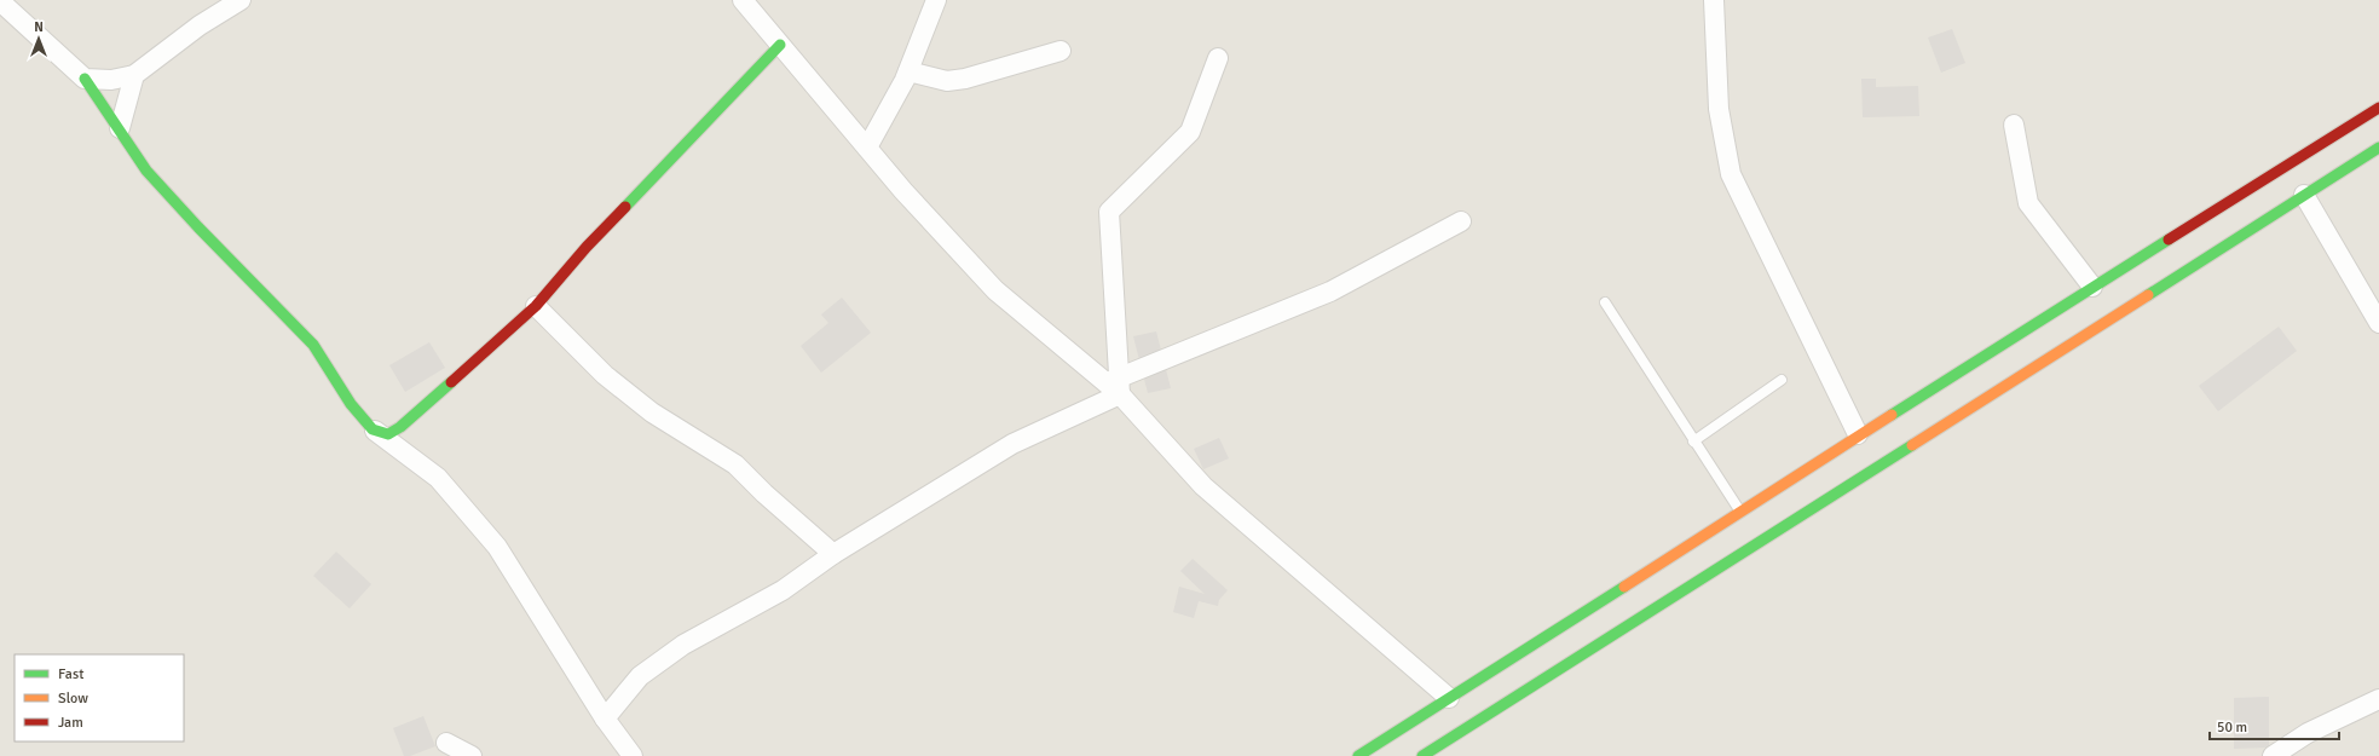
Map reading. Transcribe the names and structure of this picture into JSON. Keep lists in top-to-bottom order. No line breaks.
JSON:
{"legend":["Fast","Slow","Jam"],"scale_bar":"50 m","north":"top"}
